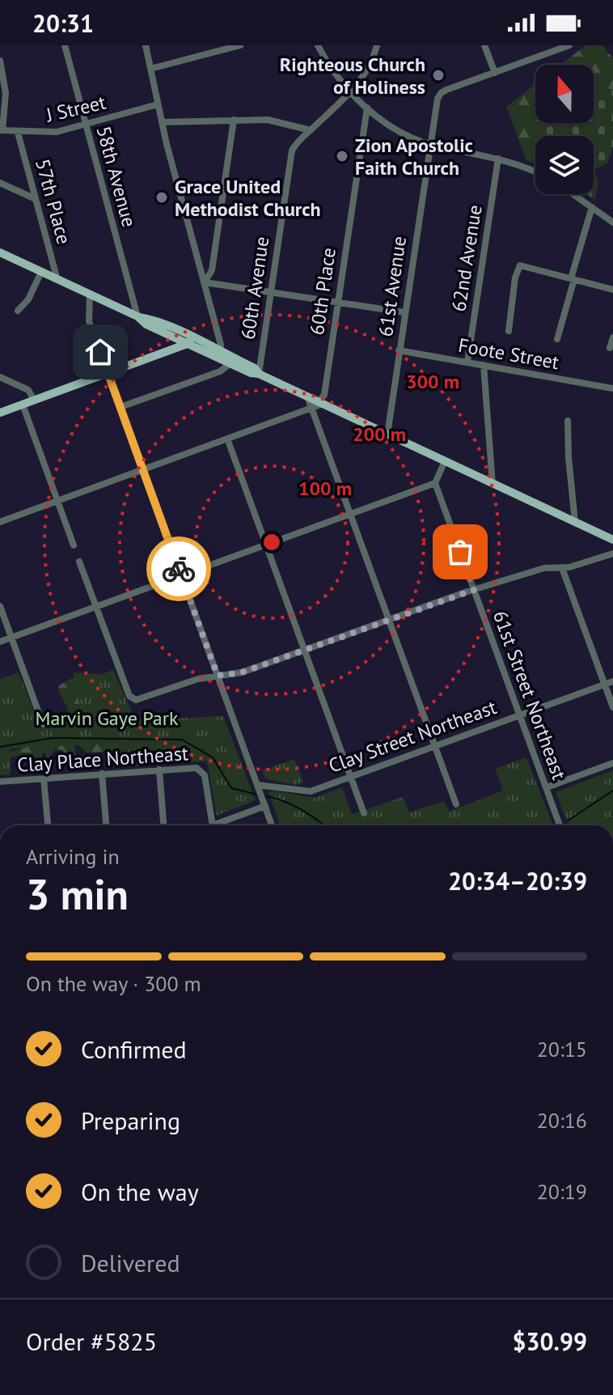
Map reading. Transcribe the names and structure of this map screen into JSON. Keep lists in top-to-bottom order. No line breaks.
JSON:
{"streets":{"street":["J Street","58th Avenue","57th Place","62nd Avenue","61st Avenue","60th Avenue","60th Place","Foote Street","61st Street Northeast","Clay Street Northeast","Clay Place Northeast"]},"crossings":[["J Street","58th Avenue"],["J Street","57th Place"],["62nd Avenue","Foote Street"],["61st Avenue","Foote Street"],["61st Street Northeast","Clay Street Northeast"]],"parks":["Marvin Gaye Park"],"places":["Righteous Church of Holiness","Zion Apostolic Faith Church","Grace United Methodist Church"],"north":"top","page":{"status":"20:31","heading":["3 min","Arriving in","20:34–20:39"],"panel":["Order #5825","$30.99"],"bar":"On the way · 300 m","list":[["Confirmed","20:15"],["Preparing","20:16"],["On the way","20:19"],"Delivered"]},"rings":["300 m","200 m","100 m"]}
